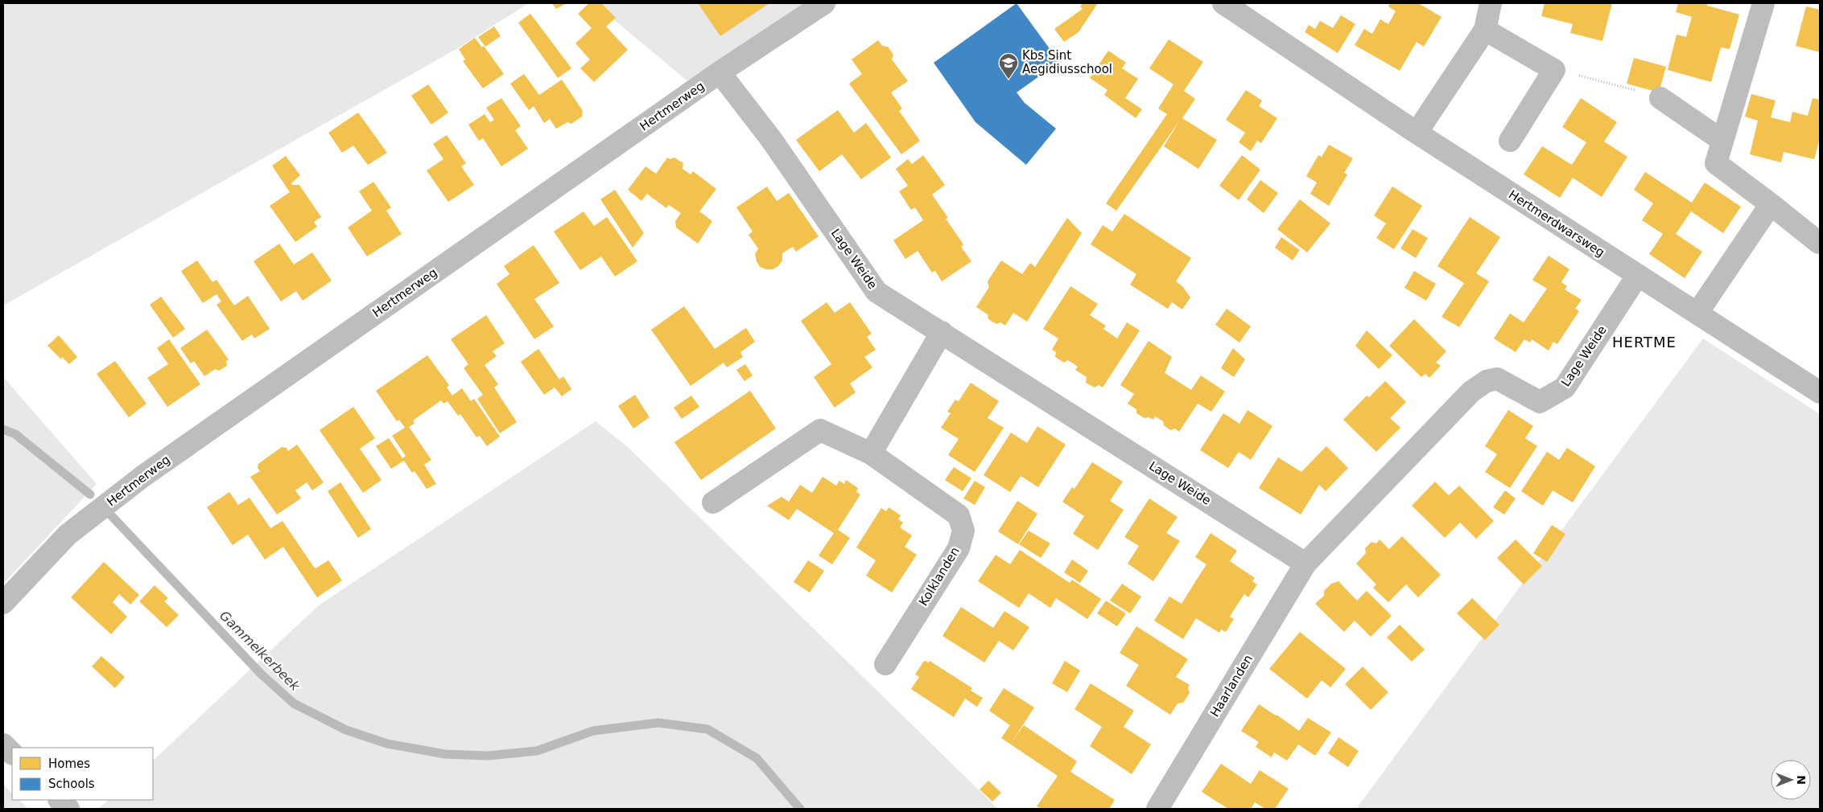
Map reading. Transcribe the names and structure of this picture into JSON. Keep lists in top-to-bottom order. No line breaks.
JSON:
{"streets":{"street":["Hertmerweg","Hertmerdwarsweg","Lage Weide","Kolklanden","Haarlanden"]},"crossings":[["Hertmerweg","Lage Weide"],["Hertmerdwarsweg","Lage Weide"],["Lage Weide","Haarlanden"]],"districts":["HERTME"],"water":["Gammelkerbeek"],"places":{"school or university":["Kbs Sint Aegidiusschool"]},"legend":["Homes","Schools"],"north":"right"}
